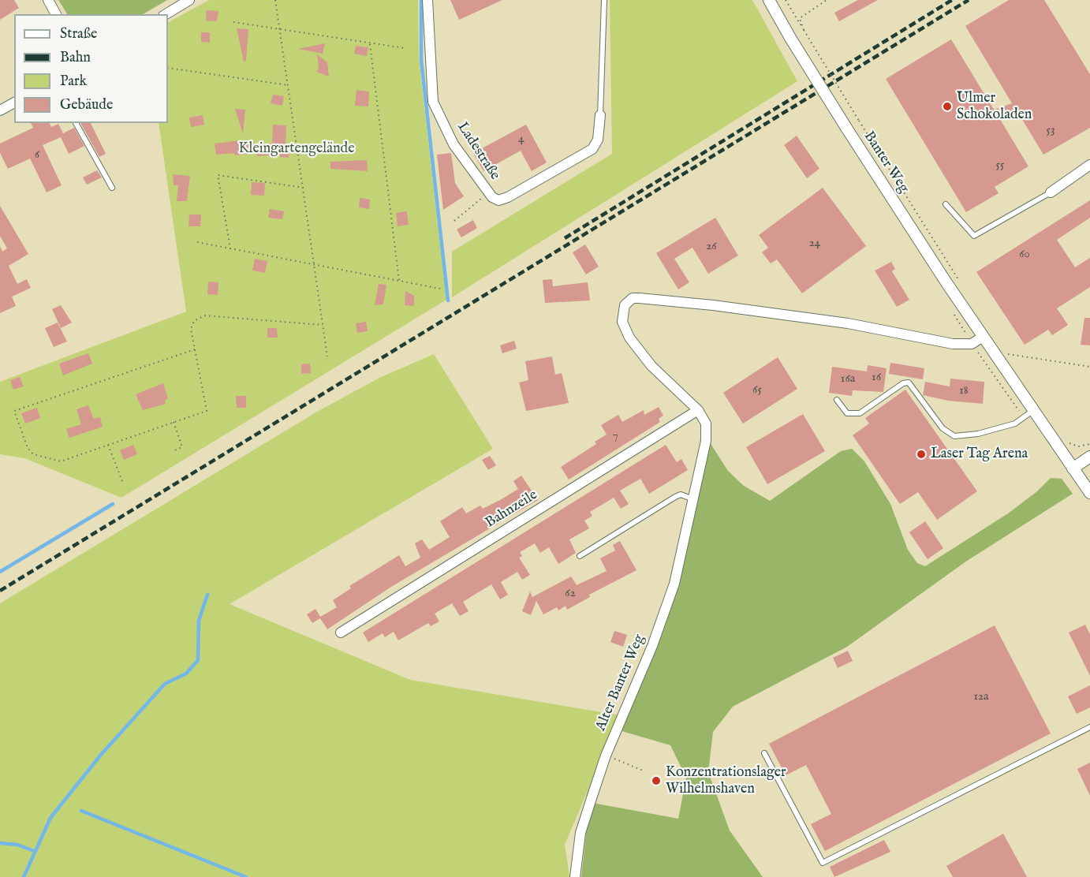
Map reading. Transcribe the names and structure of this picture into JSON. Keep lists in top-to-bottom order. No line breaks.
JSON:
{"streets":{"street":["Ladestraße","Banter Weg","Bahnzeile","Alter Banter Weg"]},"crossings":[["Banter Weg","Alter Banter Weg"],["Bahnzeile","Alter Banter Weg"]],"parks":["Kleingartengelände"],"places":["Ulmer Schokoladen","Laser Tag Arena","Konzentrationslager Wilhelmshaven"],"house_numbers":["53","4","6","55","24","26","60","16","16a","65","18","7","62","12a"],"legend":["Straße","Bahn","Park","Gebäude"]}
